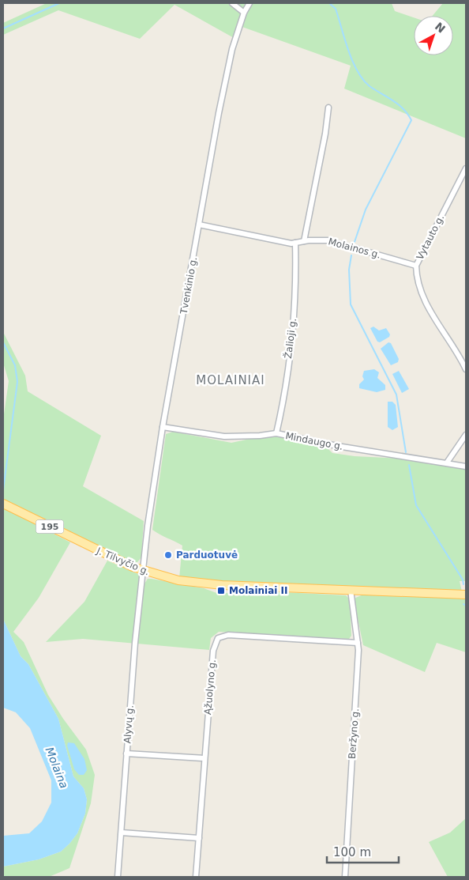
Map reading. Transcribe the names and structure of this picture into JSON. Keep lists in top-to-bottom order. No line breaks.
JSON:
{"streets":{"main road":["195","J. Tilvyčio g."],"street":["Vytauto g.","Molainos g.","Tvenkinio g.","Žalioji g.","Mindaugo g.","Ąžuolyno g.","Alyvų g.","Beržyno g."]},"crossings":[["Vytauto g.","Molainos g."],["Molainos g.","Tvenkinio g."],["Molainos g.","Žalioji g."],["Tvenkinio g.","Mindaugo g."],["Tvenkinio g.","J. Tilvyčio g."],["Tvenkinio g.","Alyvų g."],["Žalioji g.","Mindaugo g."],["J. Tilvyčio g.","Alyvų g."],["J. Tilvyčio g.","Beržyno g."],["Ąžuolyno g.","Beržyno g."]],"districts":["MOLAINIAI"],"water":["Molaina"],"places":{"other":["Parduotuvė"],"transit":["Molainiai II"]},"scale_bar":"100 m","north":"top right"}
